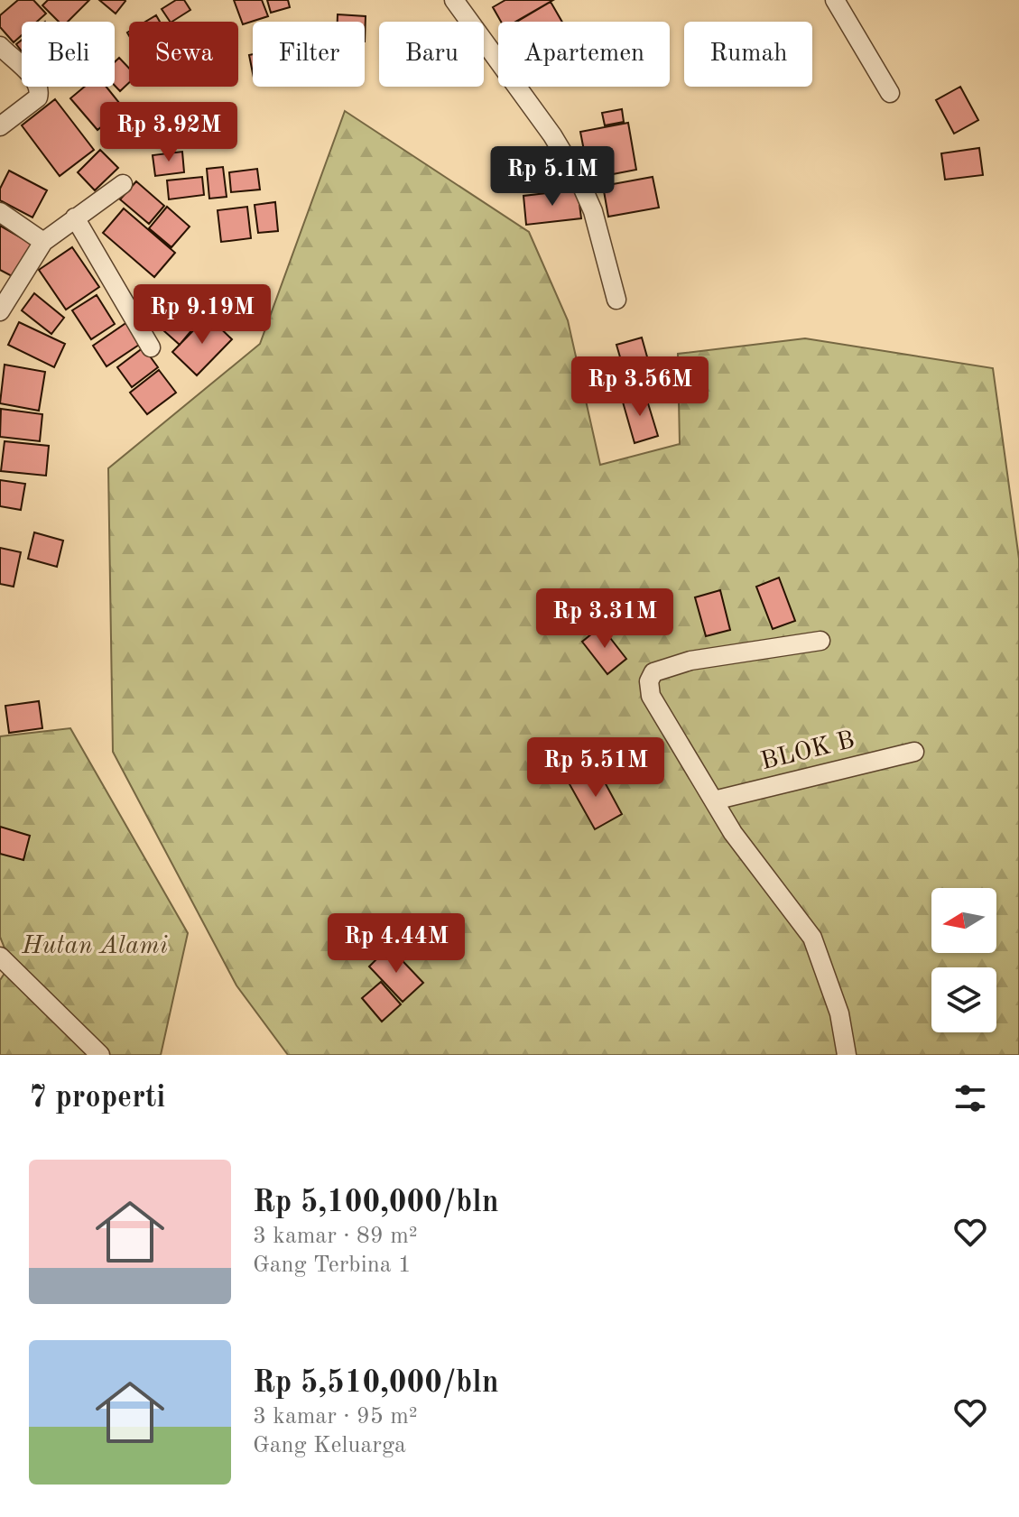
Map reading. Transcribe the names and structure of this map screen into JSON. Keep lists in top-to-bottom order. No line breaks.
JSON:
{"streets":{"street":["BLOK B"]},"parks":["Hutan Alami"],"north":"left","page":{"chip":["Beli","Sewa","Filter","Baru","Apartemen","Rumah"],"price":["Rp 3.92M","Rp 5.1M","Rp 9.19M","Rp 3.56M","Rp 3.31M","Rp 5.51M","Rp 4.44M"],"heading":"7 properti","list":[{"name":"Rp 5,100,000/bln","note":"3 kamar · 89 m² · Gang Terbina 1"},{"name":"Rp 5,510,000/bln","note":"3 kamar · 95 m² · Gang Keluarga"}]}}
